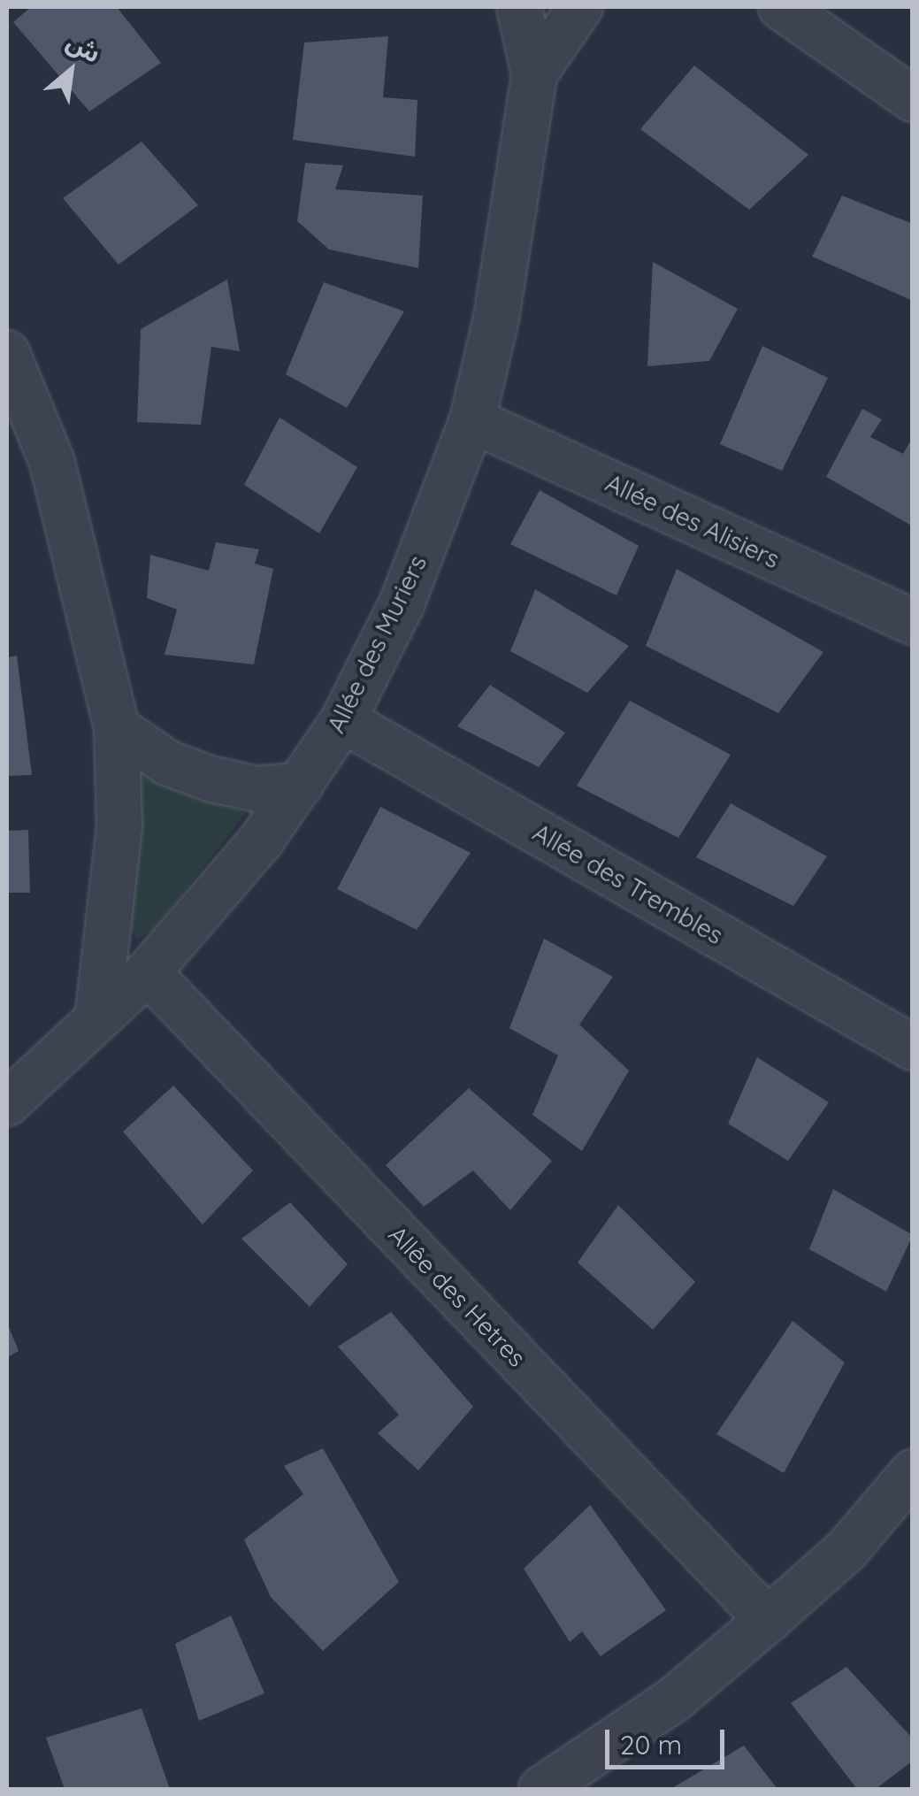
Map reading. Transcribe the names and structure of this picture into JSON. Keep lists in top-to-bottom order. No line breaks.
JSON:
{"streets":{"street":["Allée des Alisiers","Allée des Muriers","Allée des Trembles","Allêe des Hetres"]},"crossings":[["Allée des Alisiers","Allée des Muriers"],["Allée des Muriers","Allée des Trembles"],["Allée des Muriers","Allêe des Hetres"]],"scale_bar":"20 m","north":"top right"}
